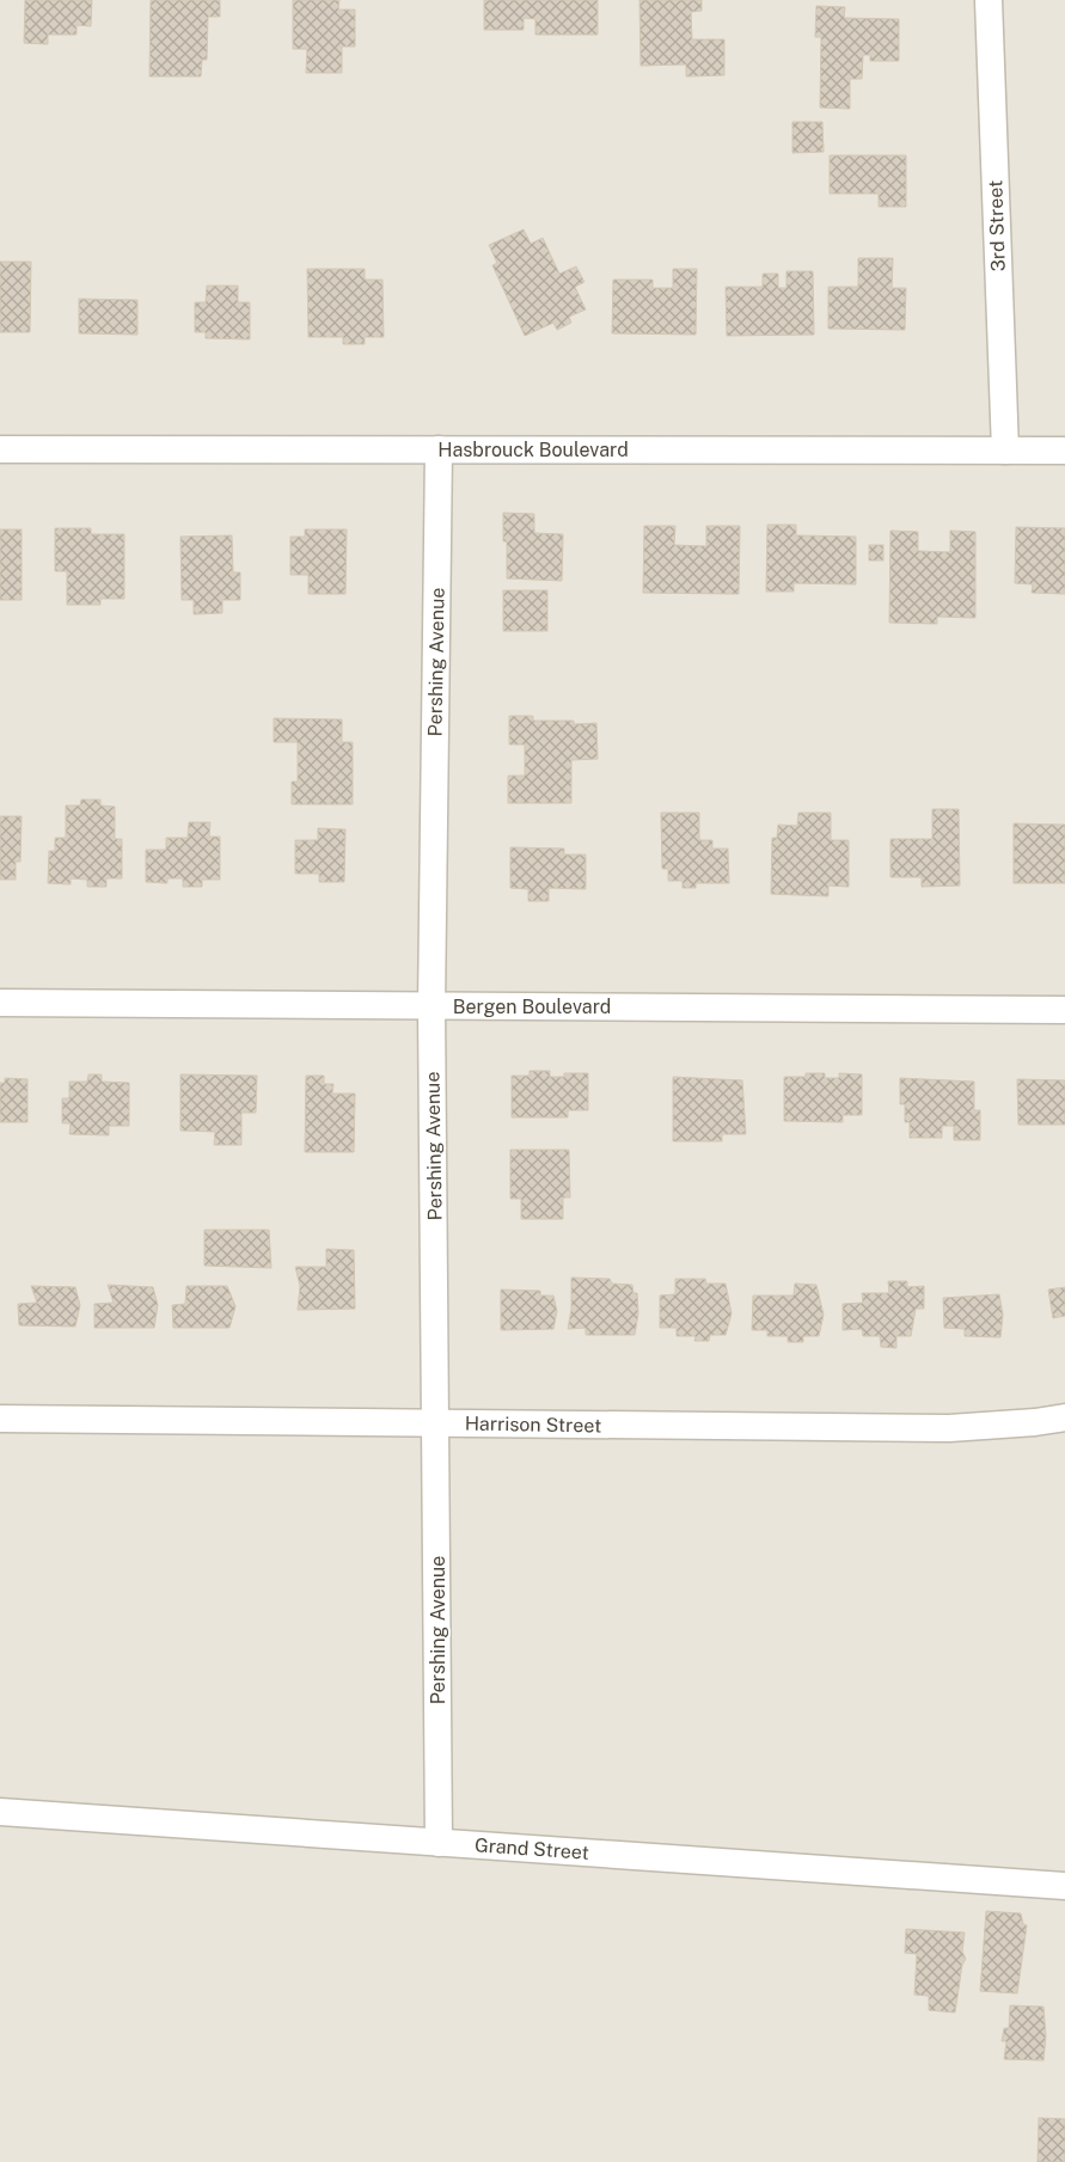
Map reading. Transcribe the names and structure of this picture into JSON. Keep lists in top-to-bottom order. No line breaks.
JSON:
{"streets":{"street":["3rd Street","Hasbrouck Boulevard","Pershing Avenue","Bergen Boulevard","Harrison Street","Grand Street"]},"crossings":[["3rd Street","Hasbrouck Boulevard"],["Hasbrouck Boulevard","Pershing Avenue"],["Pershing Avenue","Bergen Boulevard"],["Pershing Avenue","Harrison Street"],["Pershing Avenue","Grand Street"]]}
